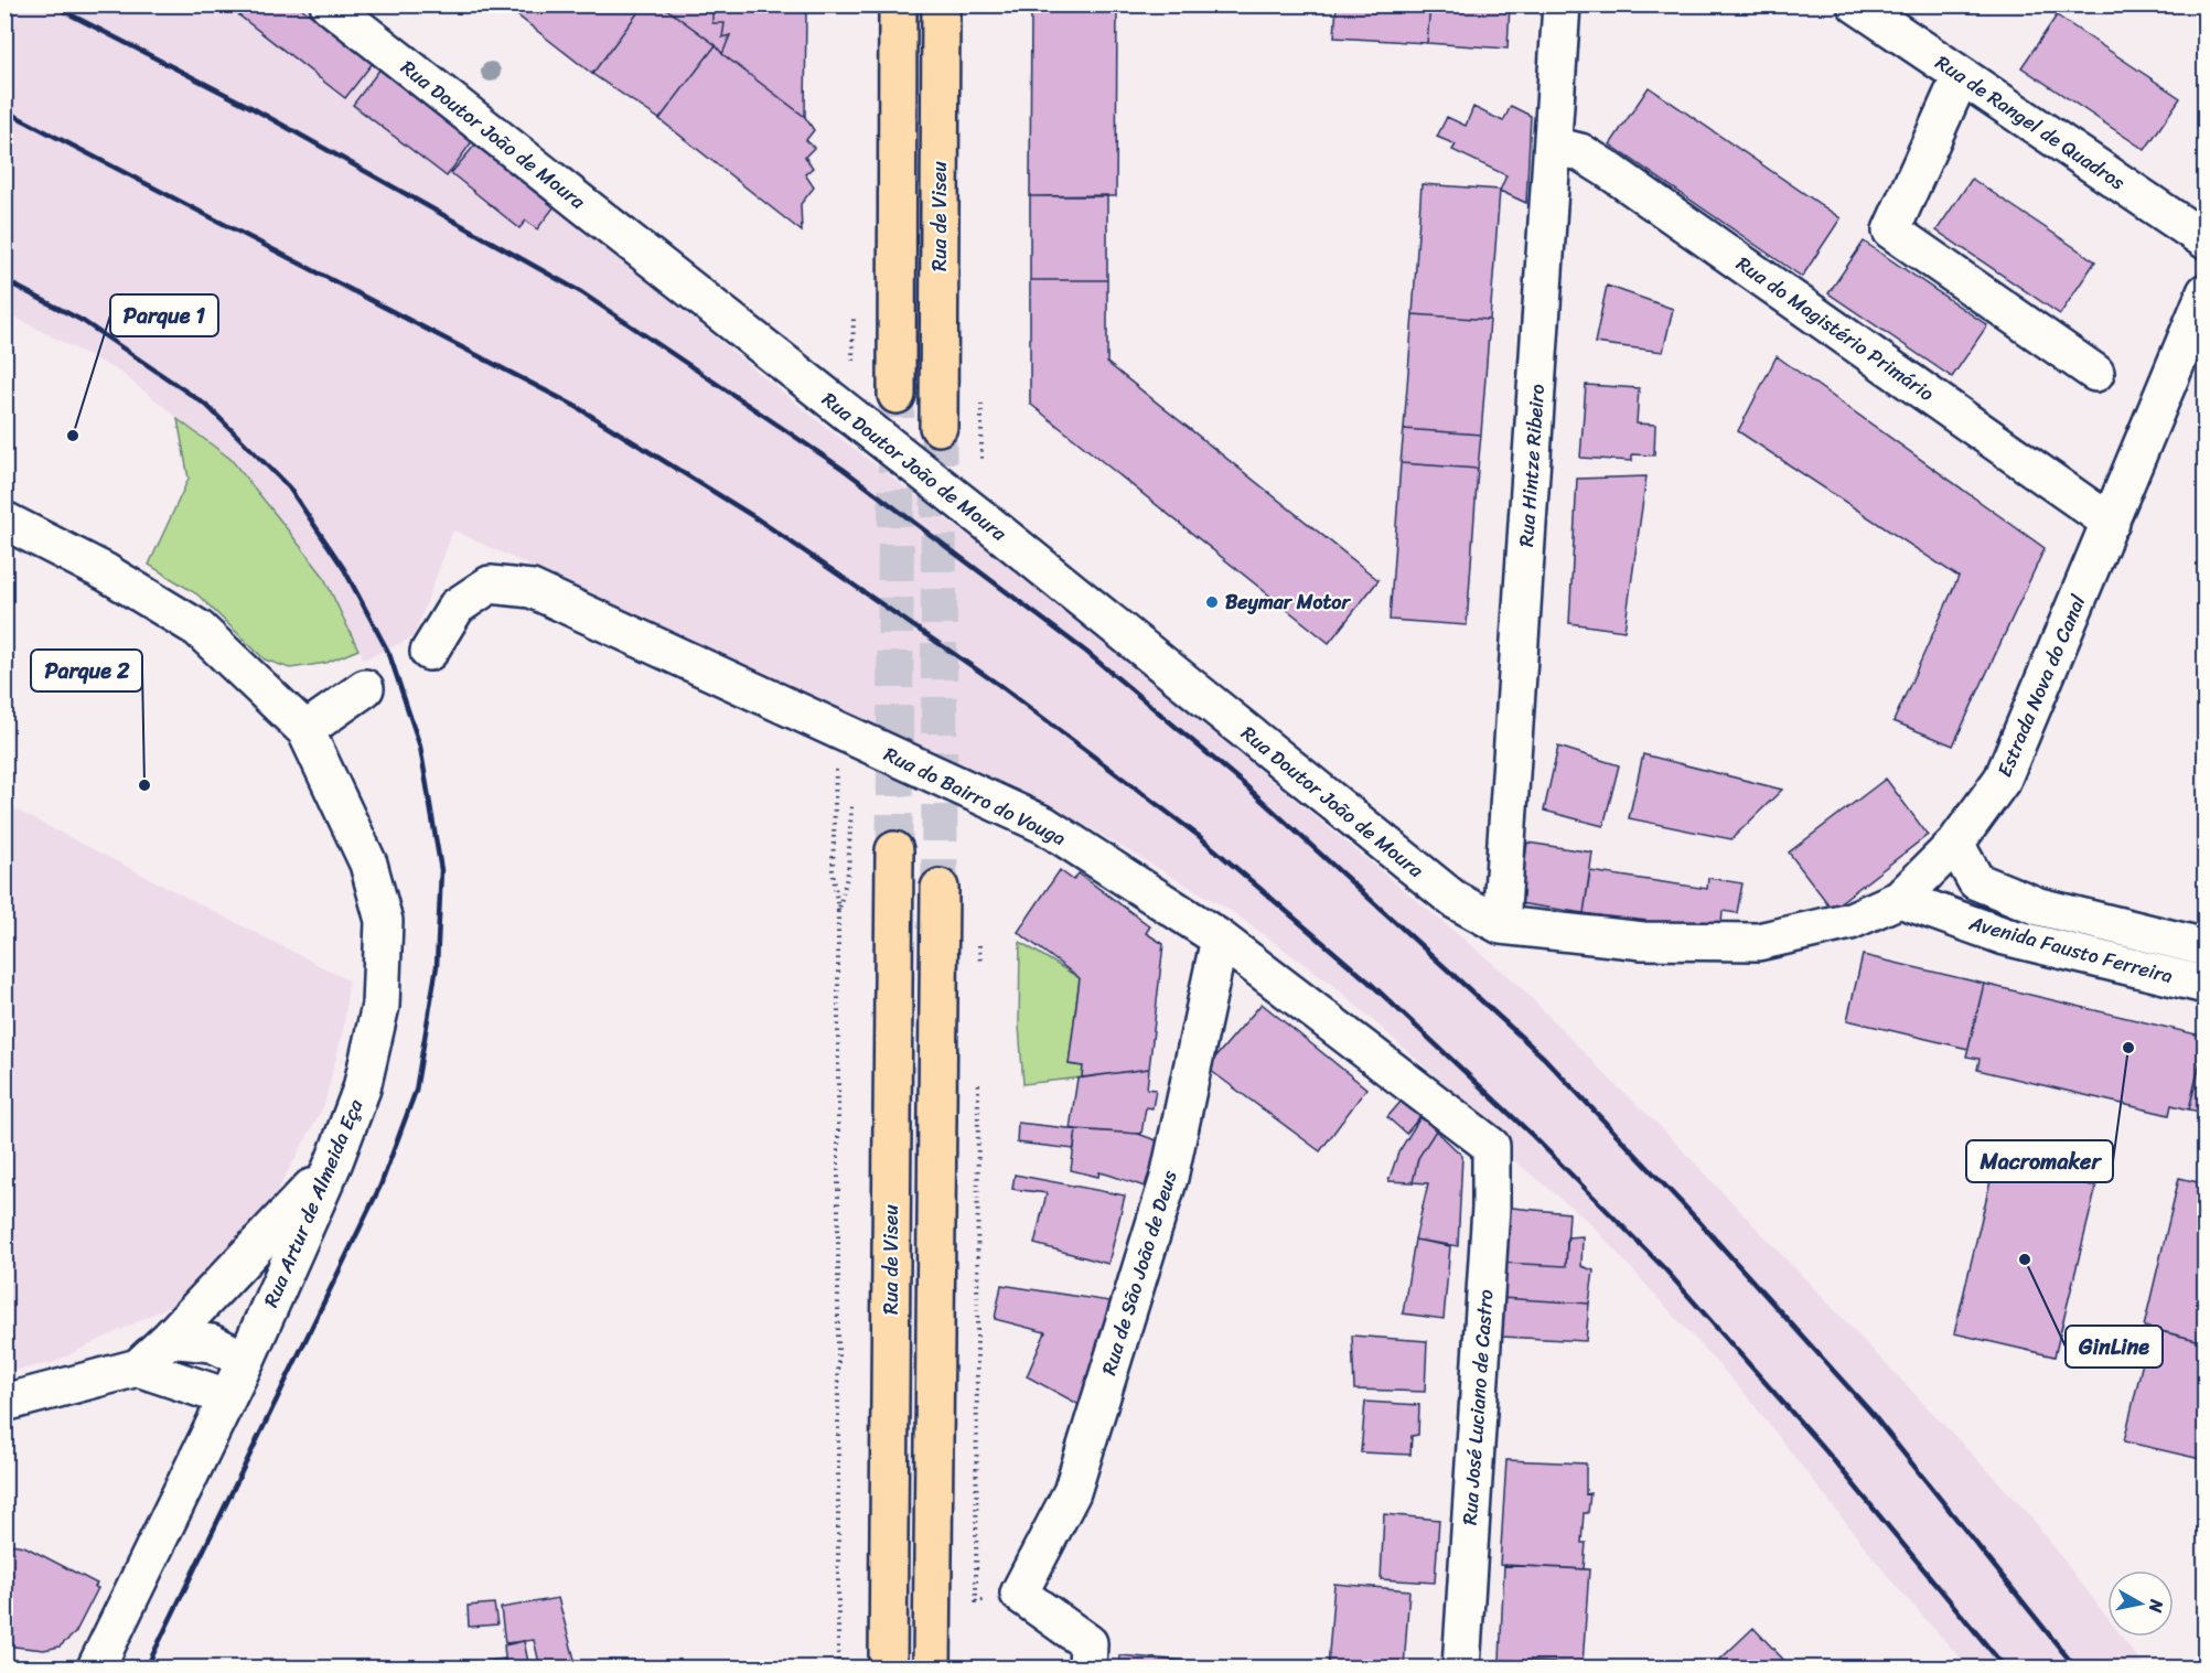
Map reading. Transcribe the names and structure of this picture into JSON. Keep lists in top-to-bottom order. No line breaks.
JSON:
{"streets":{"main road":["Rua de Viseu"],"street":["Rua de Rangel de Quadros","Rua Doutor João de Moura","Rua do Magistério Primário","Rua Hintze Ribeiro","Estrada Nova do Canal","Rua do Bairro do Vouga","Avenida Fausto Ferreira","Rua Artur de Almeida Eça","Rua de São João de Deus","Rua José Luciano de Castro"]},"crossings":[["Rua Doutor João de Moura","Rua Hintze Ribeiro"],["Rua Doutor João de Moura","Estrada Nova do Canal"],["Rua do Magistério Primário","Rua Hintze Ribeiro"],["Rua do Magistério Primário","Estrada Nova do Canal"],["Rua Hintze Ribeiro","Estrada Nova do Canal"],["Estrada Nova do Canal","Avenida Fausto Ferreira"],["Rua do Bairro do Vouga","Rua de São João de Deus"],["Rua do Bairro do Vouga","Rua José Luciano de Castro"]],"places":["Parque 1","Beymar Motor","Parque 2","Macromaker","GinLine"],"north":"right"}
